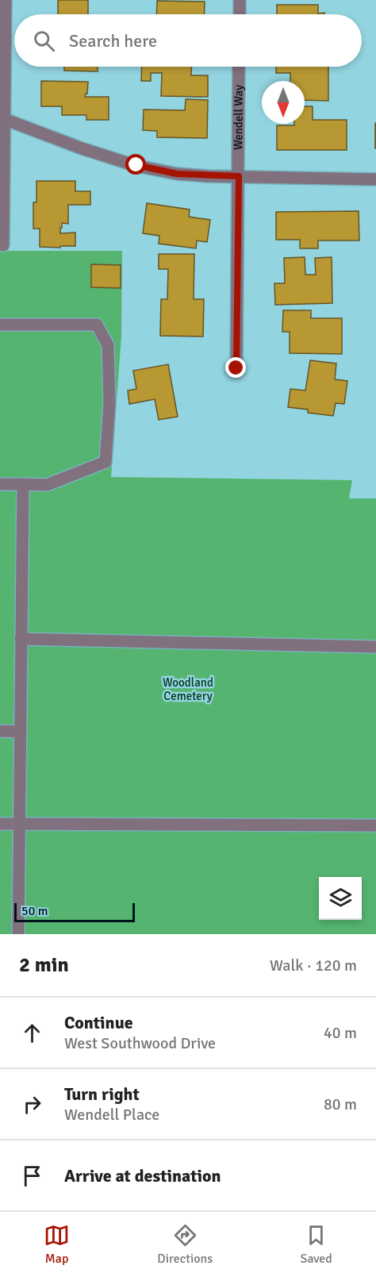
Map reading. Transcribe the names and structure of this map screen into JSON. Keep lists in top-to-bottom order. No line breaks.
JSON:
{"streets":{"street":["Wendell Way"]},"parks":["Woodland Cemetery"],"scale_bar":"50 m","north":"bottom","page":{"search":"Search here","scale":"50 m","heading":["2 min","Walk · 120 m"],"list":[["Continue","West Southwood Drive","40 m"],["Turn right","Wendell Place","80 m"],"Arrive at destination"],"nav":["Map","Directions","Saved"]}}
